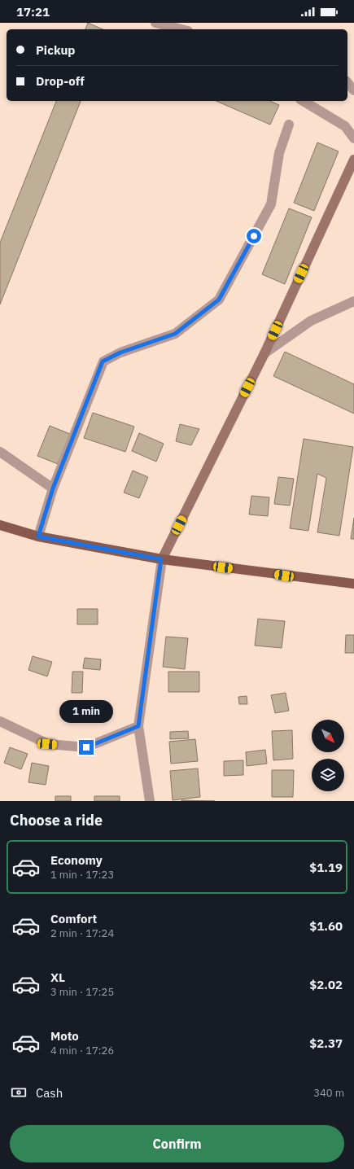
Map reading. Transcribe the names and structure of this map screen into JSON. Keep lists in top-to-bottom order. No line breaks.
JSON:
{"north":"bottom right","page":{"status":"17:21","banner":["Pickup","Drop-off"],"bubble":"1 min","heading":"Choose a ride","list":[{"name":"Economy","note":"1 min · 17:23","value":"$1.19"},{"name":"Comfort","note":"2 min · 17:24","value":"$1.60"},{"name":"XL","note":"3 min · 17:25","value":"$2.02"},{"name":"Moto","note":"4 min · 17:26","value":"$2.37"}],"pay":["Cash","340 m"],"buttons":"Confirm"}}
